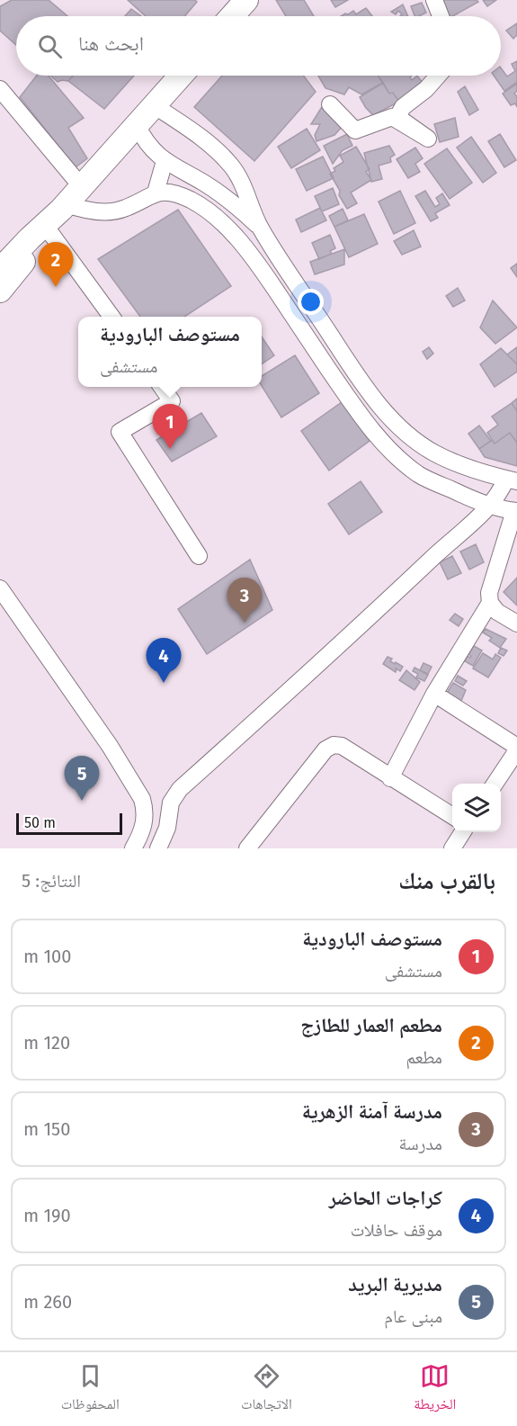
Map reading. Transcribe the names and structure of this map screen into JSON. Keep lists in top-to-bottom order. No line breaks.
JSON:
{"scale_bar":"50 m","page":{"search":"ابحث هنا","pins":["2","1","3","4","5"],"popup":["مستوصف البارودية","مستشفى"],"scale":"50 m","heading":["بالقرب منك","النتائج: 5"],"list":[{"mark":"1","name":"مستوصف البارودية","note":"مستشفى","value":"100 m"},{"mark":"2","name":"مطعم العمار للطازج","note":"مطعم","value":"120 m"},{"mark":"3","name":"مدرسة آمنة الزهرية","note":"مدرسة","value":"150 m"},{"mark":"4","name":"كراجات الحاضر","note":"موقف حافلات","value":"190 m"},{"mark":"5","name":"مديرية البريد","note":"مبنى عام","value":"260 m"}],"nav":["الخريطة","الاتجاهات","المحفوظات"]}}
